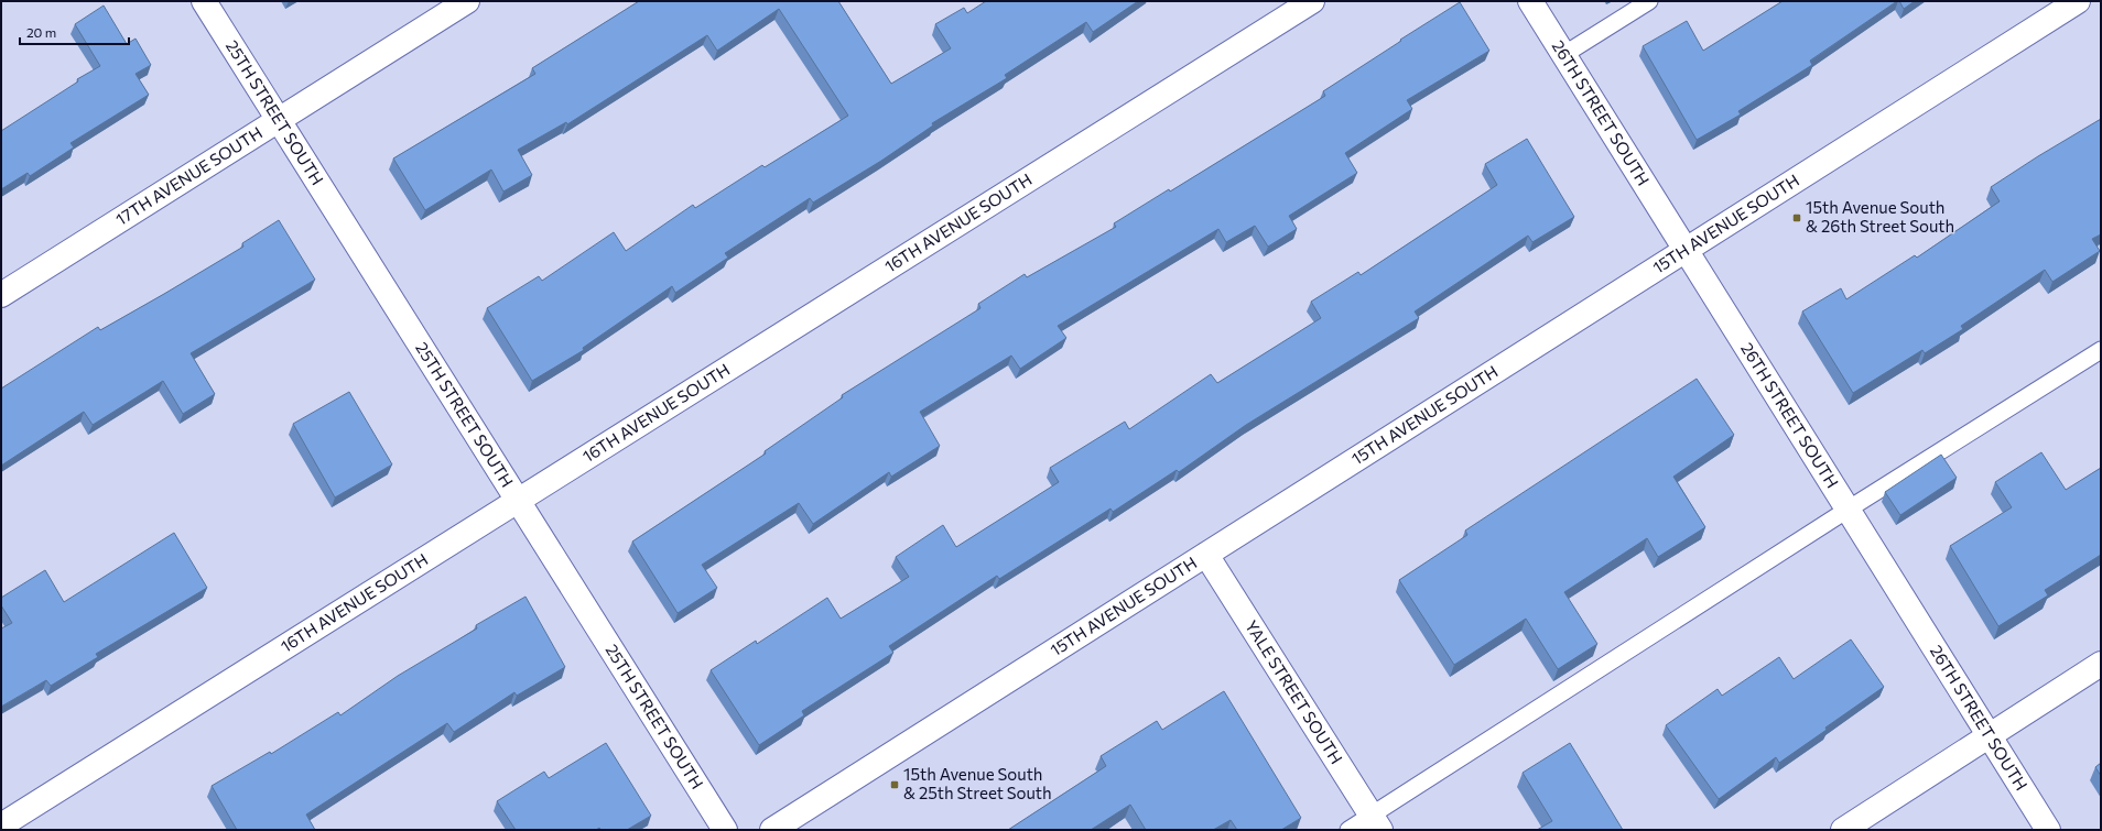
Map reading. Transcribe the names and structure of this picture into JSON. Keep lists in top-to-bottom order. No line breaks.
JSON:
{"streets":{"street":["25TH STREET SOUTH","26TH STREET SOUTH","17TH AVENUE SOUTH","16TH AVENUE SOUTH","15TH AVENUE SOUTH","YALE STREET SOUTH"]},"crossings":[["25TH STREET SOUTH","17TH AVENUE SOUTH"],["25TH STREET SOUTH","16TH AVENUE SOUTH"],["26TH STREET SOUTH","15TH AVENUE SOUTH"],["15TH AVENUE SOUTH","YALE STREET SOUTH"]],"places":{"transit":["15th Avenue South & 26th Street South","15th Avenue South & 25th Street South"]},"scale_bar":"20 m"}
